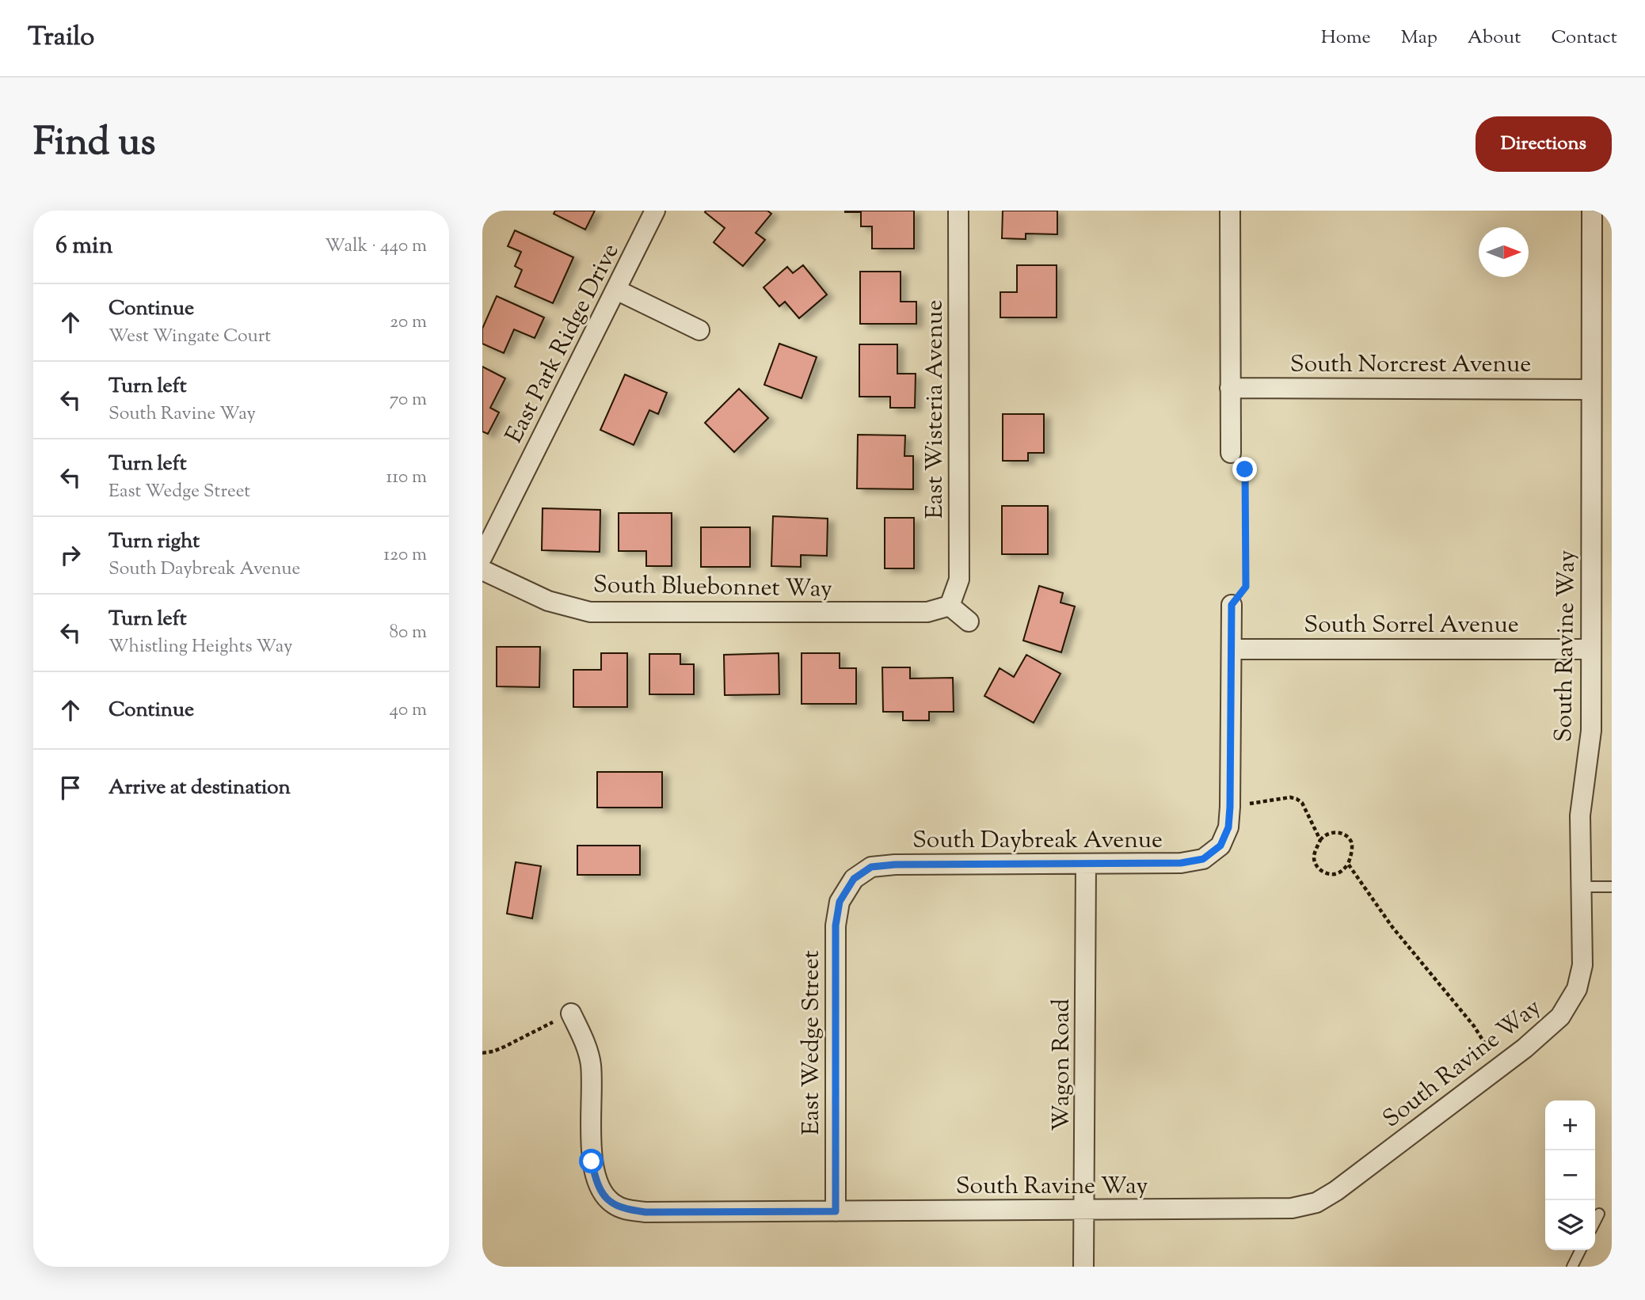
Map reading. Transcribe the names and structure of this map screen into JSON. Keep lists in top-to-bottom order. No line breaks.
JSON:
{"streets":{"street":["East Park Ridge Drive","South Norcrest Avenue","East Wisteria Avenue","South Bluebonnet Way","South Sorrel Avenue","South Ravine Way","South Daybreak Avenue","East Wedge Street","Wagon Road"]},"crossings":[["South Norcrest Avenue","South Ravine Way"],["East Wisteria Avenue","South Bluebonnet Way"],["South Sorrel Avenue","South Ravine Way"],["South Ravine Way","East Wedge Street"],["South Ravine Way","Wagon Road"],["South Daybreak Avenue","East Wedge Street"],["South Daybreak Avenue","Wagon Road"]],"north":"right","page":{"header":"Trailo","nav":["Home","Map","About","Contact"],"title":"Find us","buttons":"Directions","heading":["6 min","Walk · 440 m"],"list":[["Continue","West Wingate Court","20 m"],["Turn left","South Ravine Way","70 m"],["Turn left","East Wedge Street","110 m"],["Turn right","South Daybreak Avenue","120 m"],["Turn left","Whistling Heights Way","80 m"],["Continue","40 m"],"Arrive at destination"],"map_buttons":["+","−"]}}
